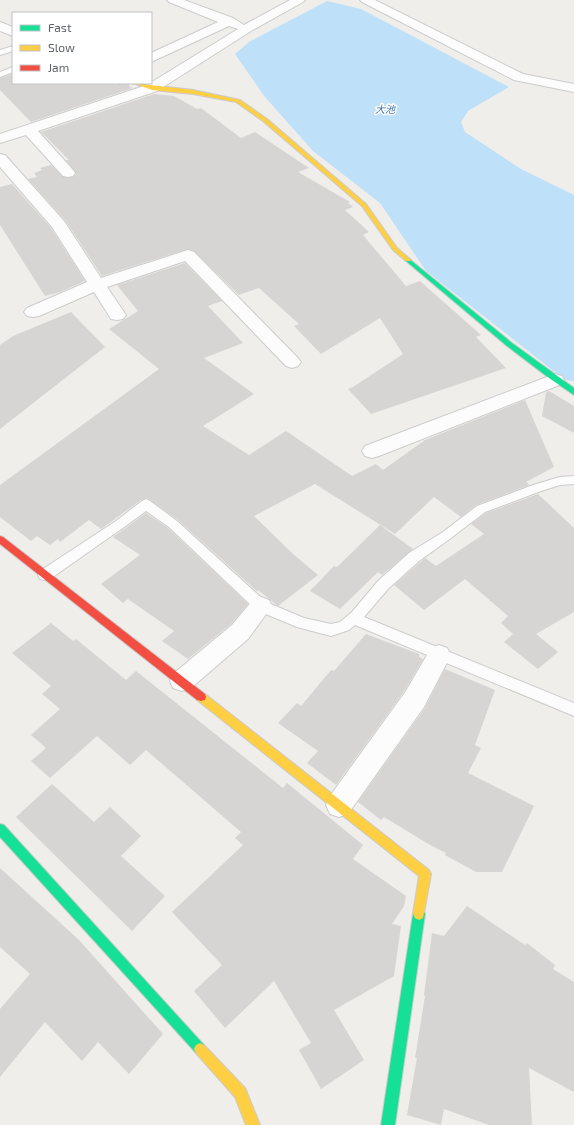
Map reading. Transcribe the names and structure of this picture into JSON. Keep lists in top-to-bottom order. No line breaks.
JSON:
{"water":["大池"],"legend":["Fast","Slow","Jam"]}
